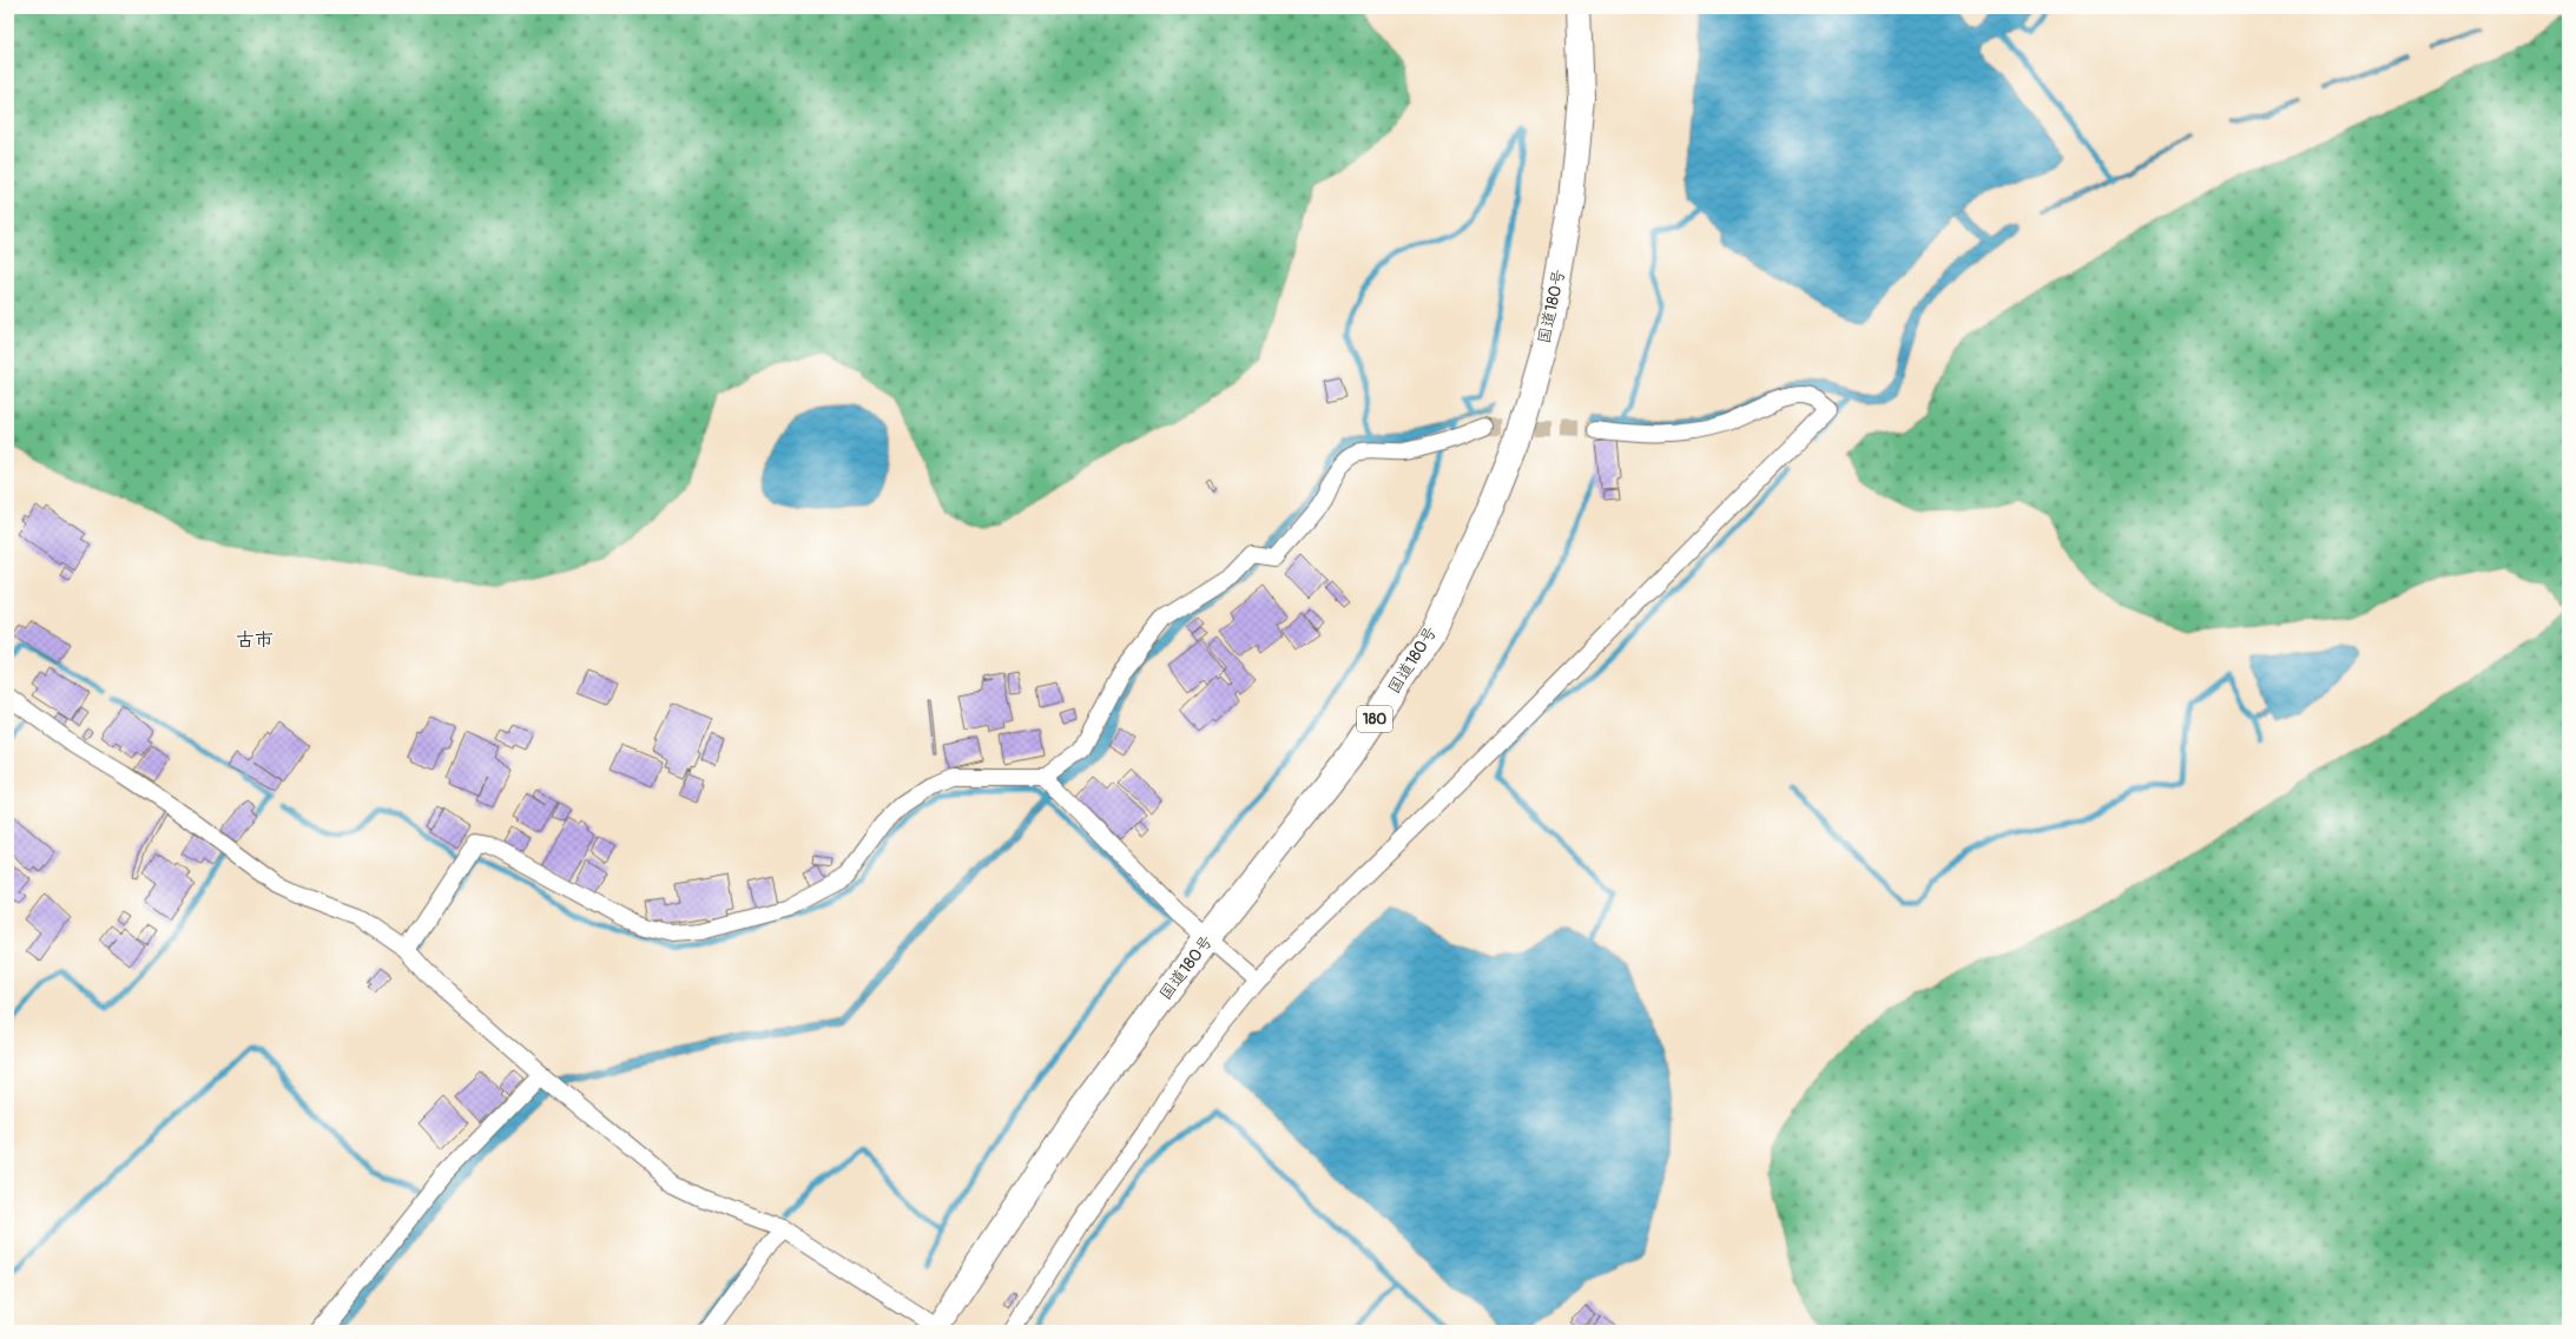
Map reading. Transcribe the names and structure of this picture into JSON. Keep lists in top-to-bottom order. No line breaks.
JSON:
{"streets":{"highway":["国道180号","180"]},"districts":["古市"]}
